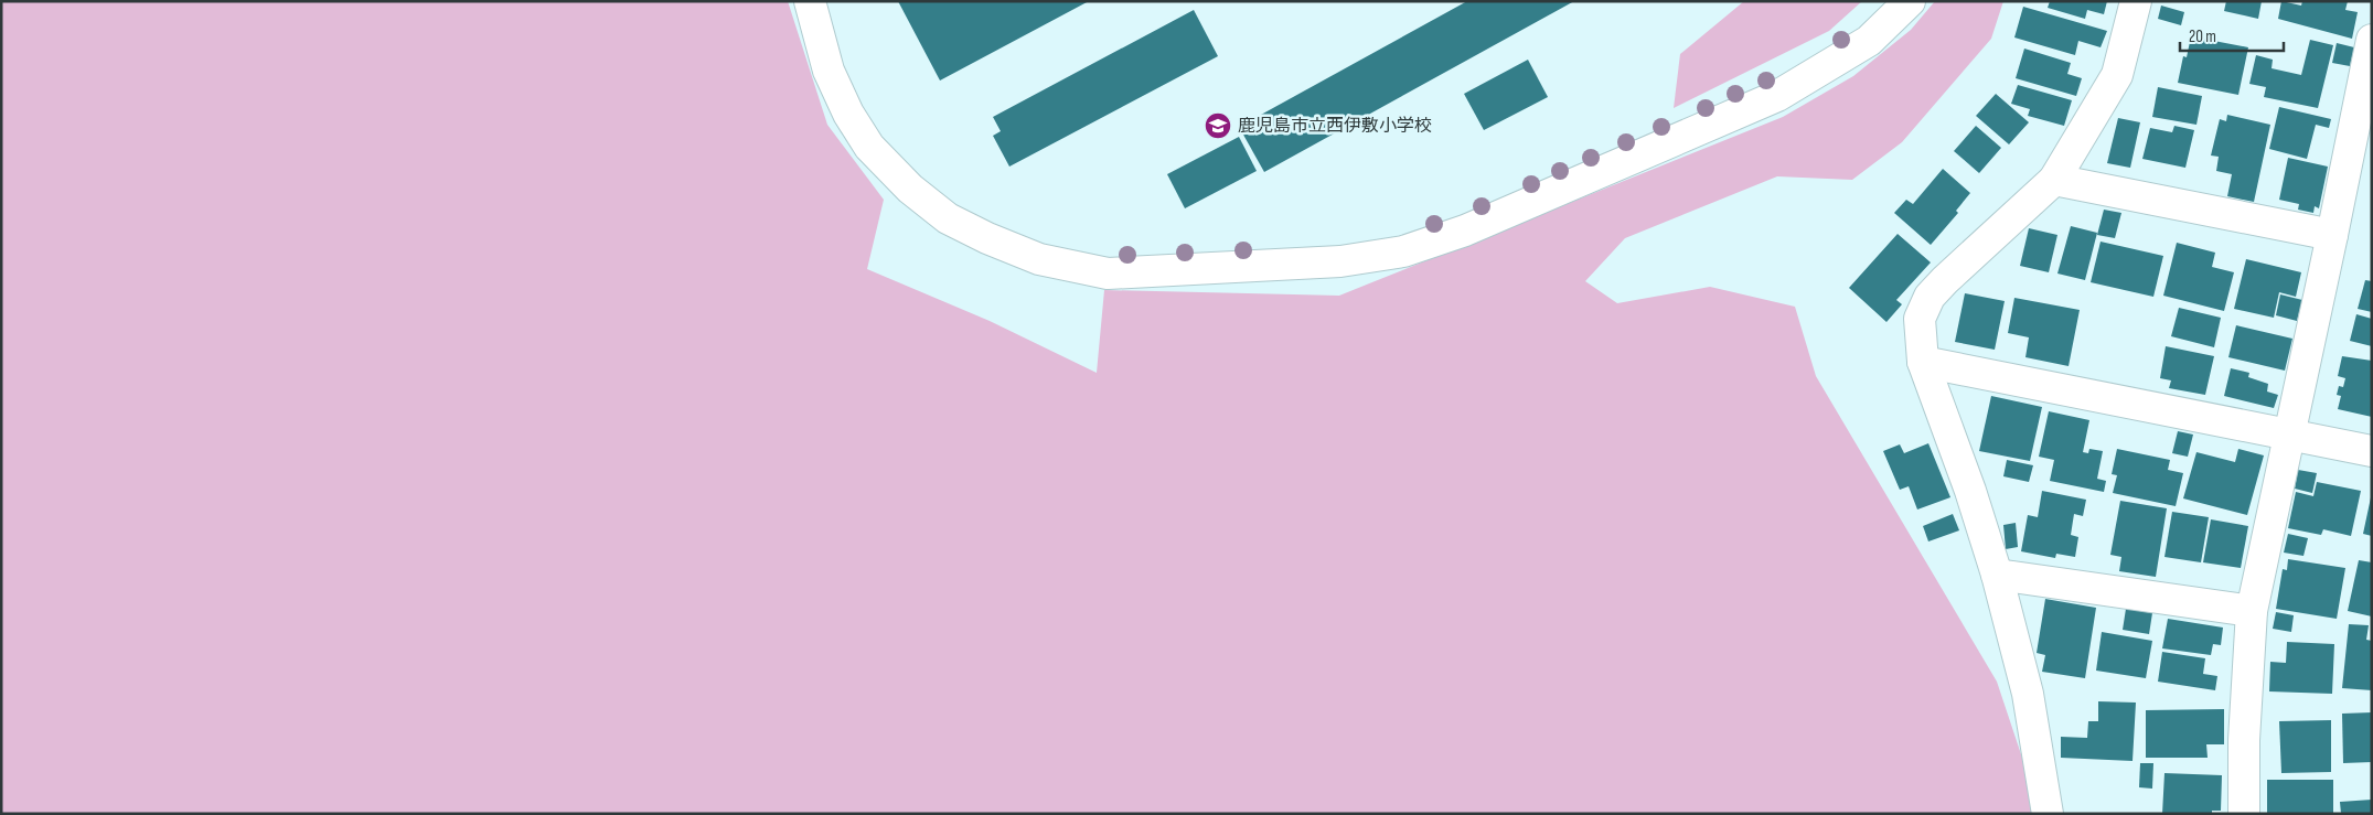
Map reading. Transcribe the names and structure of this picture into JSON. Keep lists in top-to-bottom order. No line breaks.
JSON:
{"places":{"school or university":["鹿児島市立西伊敷小学校"]},"scale_bar":"20 m"}
